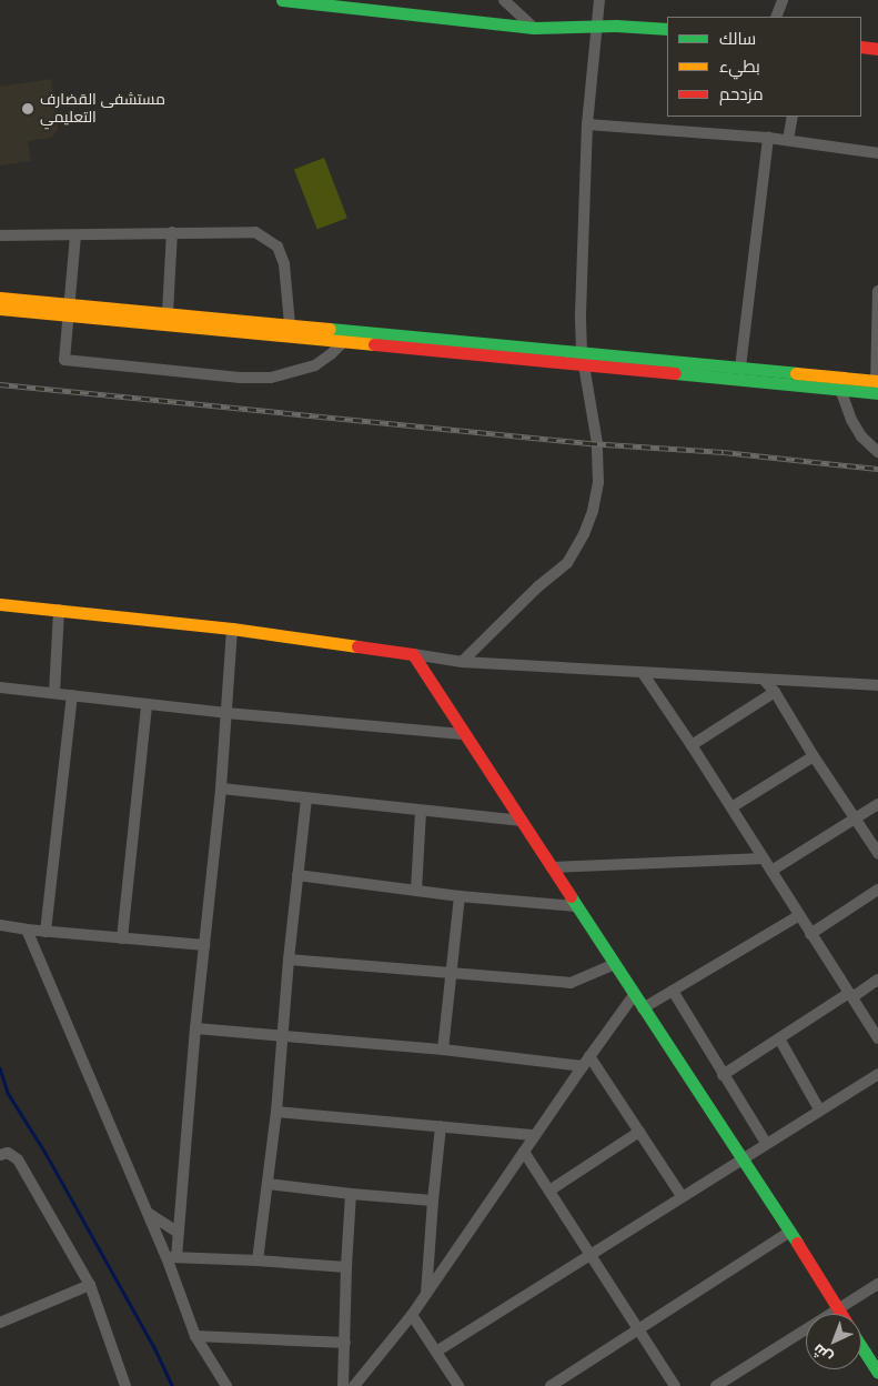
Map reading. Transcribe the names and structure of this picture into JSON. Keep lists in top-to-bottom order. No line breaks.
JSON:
{"places":["مستشفى القضارف التعليمي"],"legend":["سالك","بطيء","مزدحم"],"north":"bottom left"}
